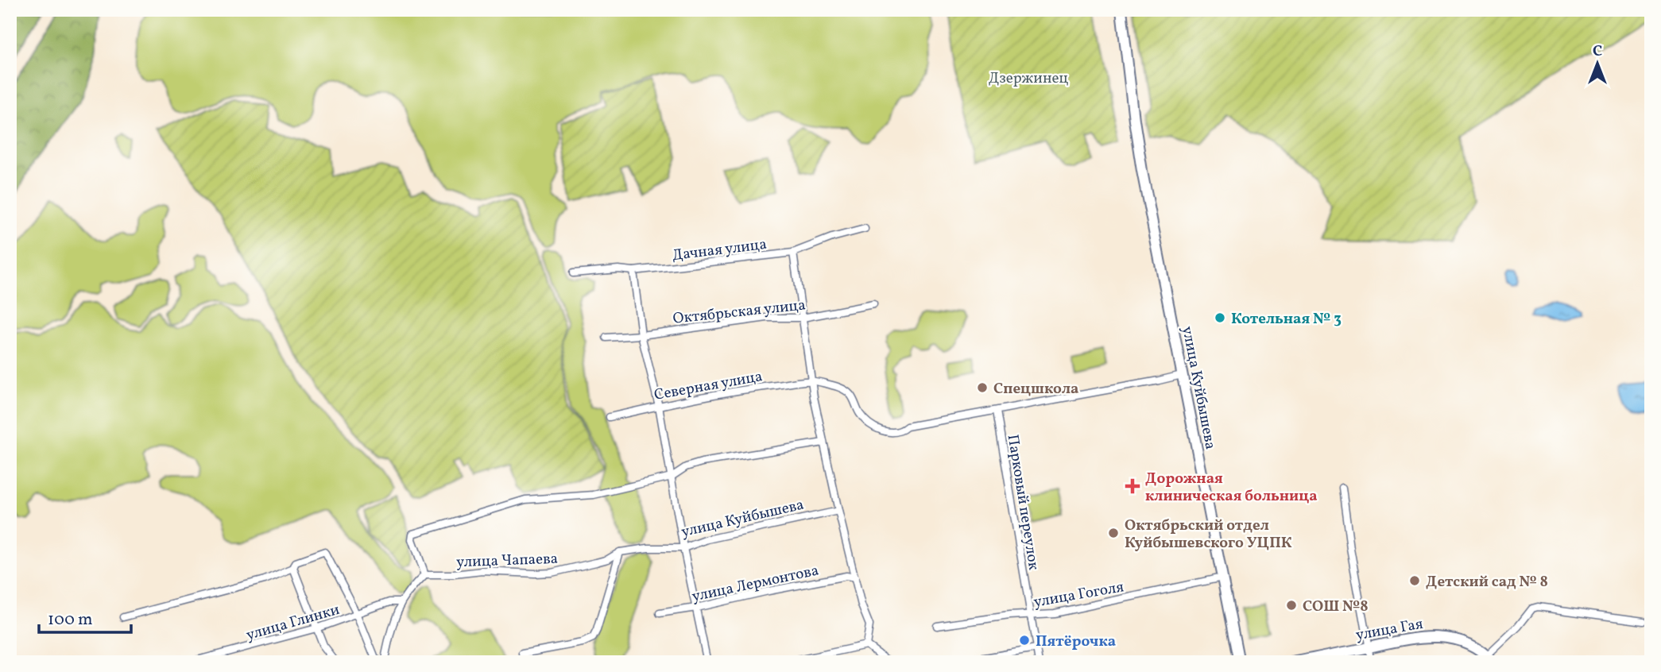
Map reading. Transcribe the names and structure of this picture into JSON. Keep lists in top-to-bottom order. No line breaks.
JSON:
{"streets":{"main road":["улица Куйбышева","улица Гая"],"street":["Дачная улица","Октябрьская улица","Северная улица","Парковый переулок","улица Чапаева","улица Лермонтова","улица Гоголя","улица Глинки"]},"crossings":[["улица Куйбышева","улица Чапаева"],["улица Куйбышева","улица Гоголя"],["Парковый переулок","улица Гоголя"]],"parks":["Дзержинец"],"places":{"other":["Котельная № 3","Спецшкола","Октябрьский отдел Куйбышевского УЦПК","Детский сад № 8","СОШ №8","Пятёрочка"],"health":["Дорожная клиническая больница"]},"scale_bar":"100 m","north":"top"}
